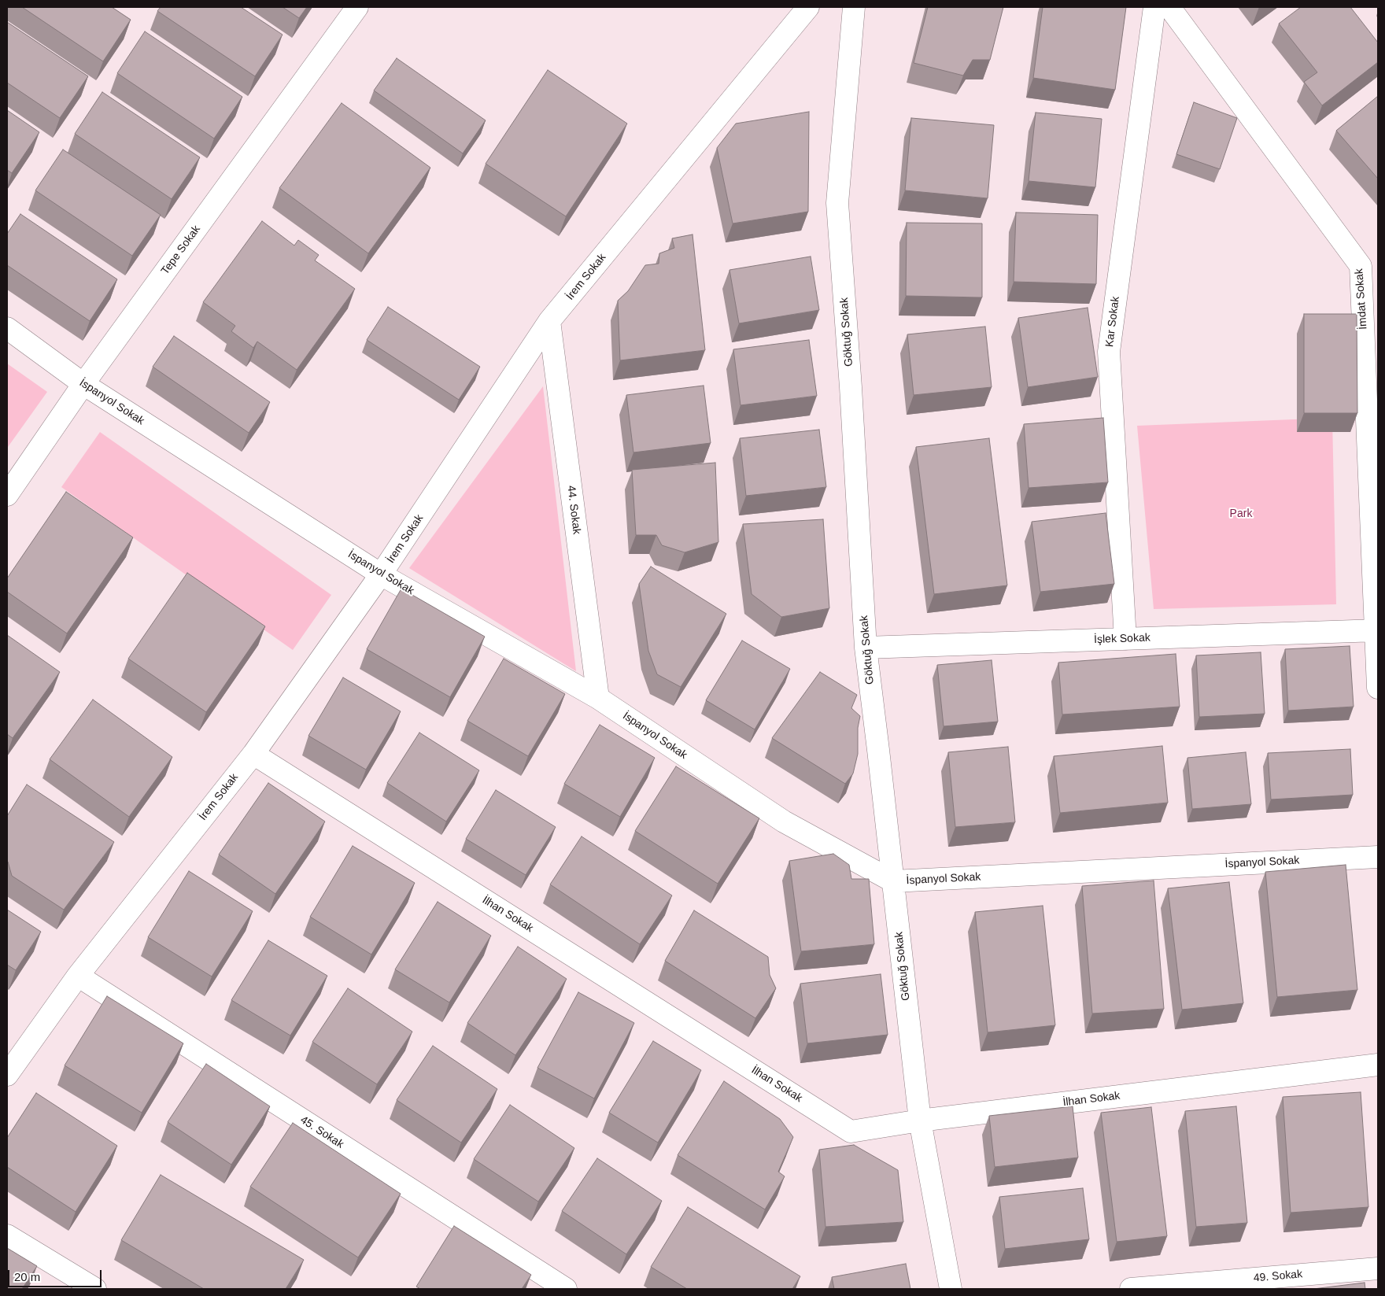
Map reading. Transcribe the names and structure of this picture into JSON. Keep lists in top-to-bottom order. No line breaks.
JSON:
{"streets":{"street":["Tepe Sokak","İrem Sokak","İmdat Sokak","Kar Sokak","Göktuğ Sokak","İspanyol Sokak","44. Sokak","İşlek Sokak","İlhan Sokak","45. Sokak","49. Sokak"]},"crossings":[["Tepe Sokak","İspanyol Sokak"],["İrem Sokak","İspanyol Sokak"],["İrem Sokak","44. Sokak"],["İrem Sokak","İlhan Sokak"],["İrem Sokak","45. Sokak"],["İmdat Sokak","İşlek Sokak"],["Kar Sokak","İşlek Sokak"],["Göktuğ Sokak","İspanyol Sokak"],["Göktuğ Sokak","İşlek Sokak"],["Göktuğ Sokak","İlhan Sokak"],["İspanyol Sokak","44. Sokak"]],"parks":["Park"],"scale_bar":"20 m"}
